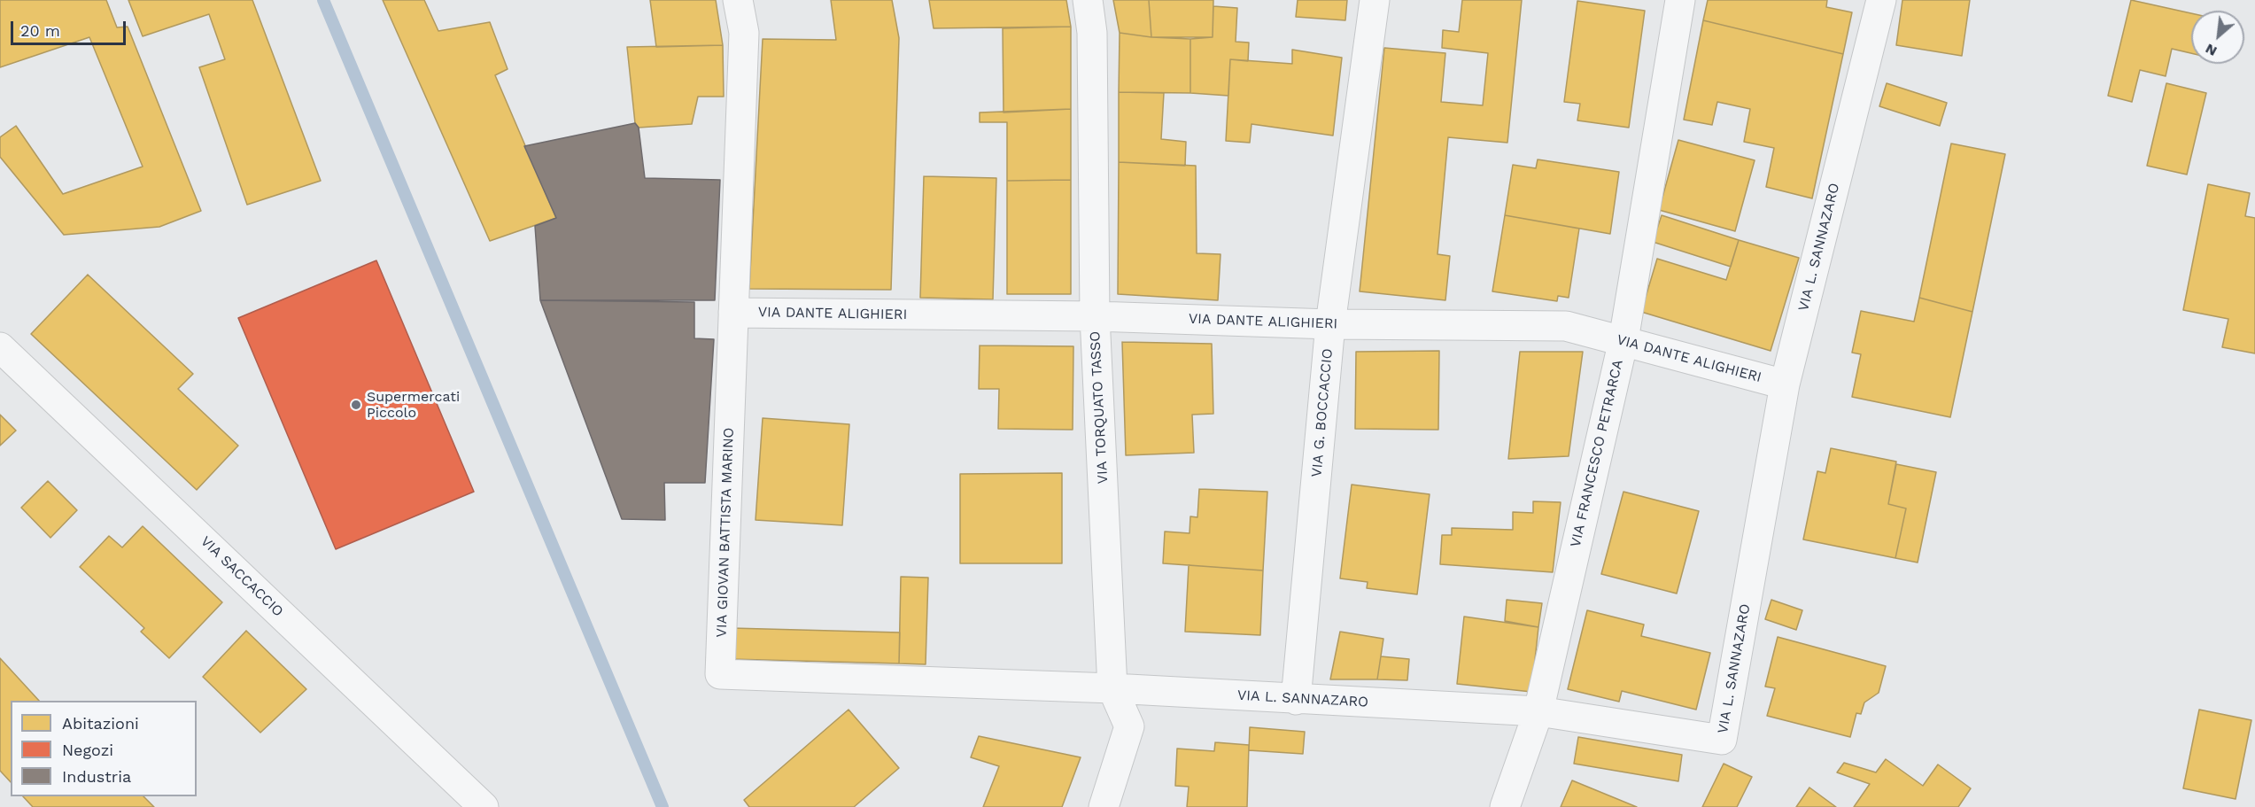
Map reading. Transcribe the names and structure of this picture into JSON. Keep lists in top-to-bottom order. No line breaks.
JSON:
{"streets":{"street":["VIA L. SANNAZARO","VIA DANTE ALIGHIERI","VIA TORQUATO TASSO","VIA G. BOCCACCIO","VIA FRANCESCO PETRARCA","VIA GIOVAN BATTISTA MARINO","VIA SACCACCIO"]},"crossings":[["VIA L. SANNAZARO","VIA DANTE ALIGHIERI"],["VIA L. SANNAZARO","VIA TORQUATO TASSO"],["VIA L. SANNAZARO","VIA G. BOCCACCIO"],["VIA L. SANNAZARO","VIA FRANCESCO PETRARCA"],["VIA L. SANNAZARO","VIA GIOVAN BATTISTA MARINO"],["VIA DANTE ALIGHIERI","VIA TORQUATO TASSO"],["VIA DANTE ALIGHIERI","VIA G. BOCCACCIO"],["VIA DANTE ALIGHIERI","VIA FRANCESCO PETRARCA"],["VIA DANTE ALIGHIERI","VIA GIOVAN BATTISTA MARINO"],["VIA TORQUATO TASSO","VIA GIOVAN BATTISTA MARINO"]],"places":["Supermercati Piccolo"],"legend":["Abitazioni","Negozi","Industria"],"scale_bar":"20 m","north":"bottom left"}
